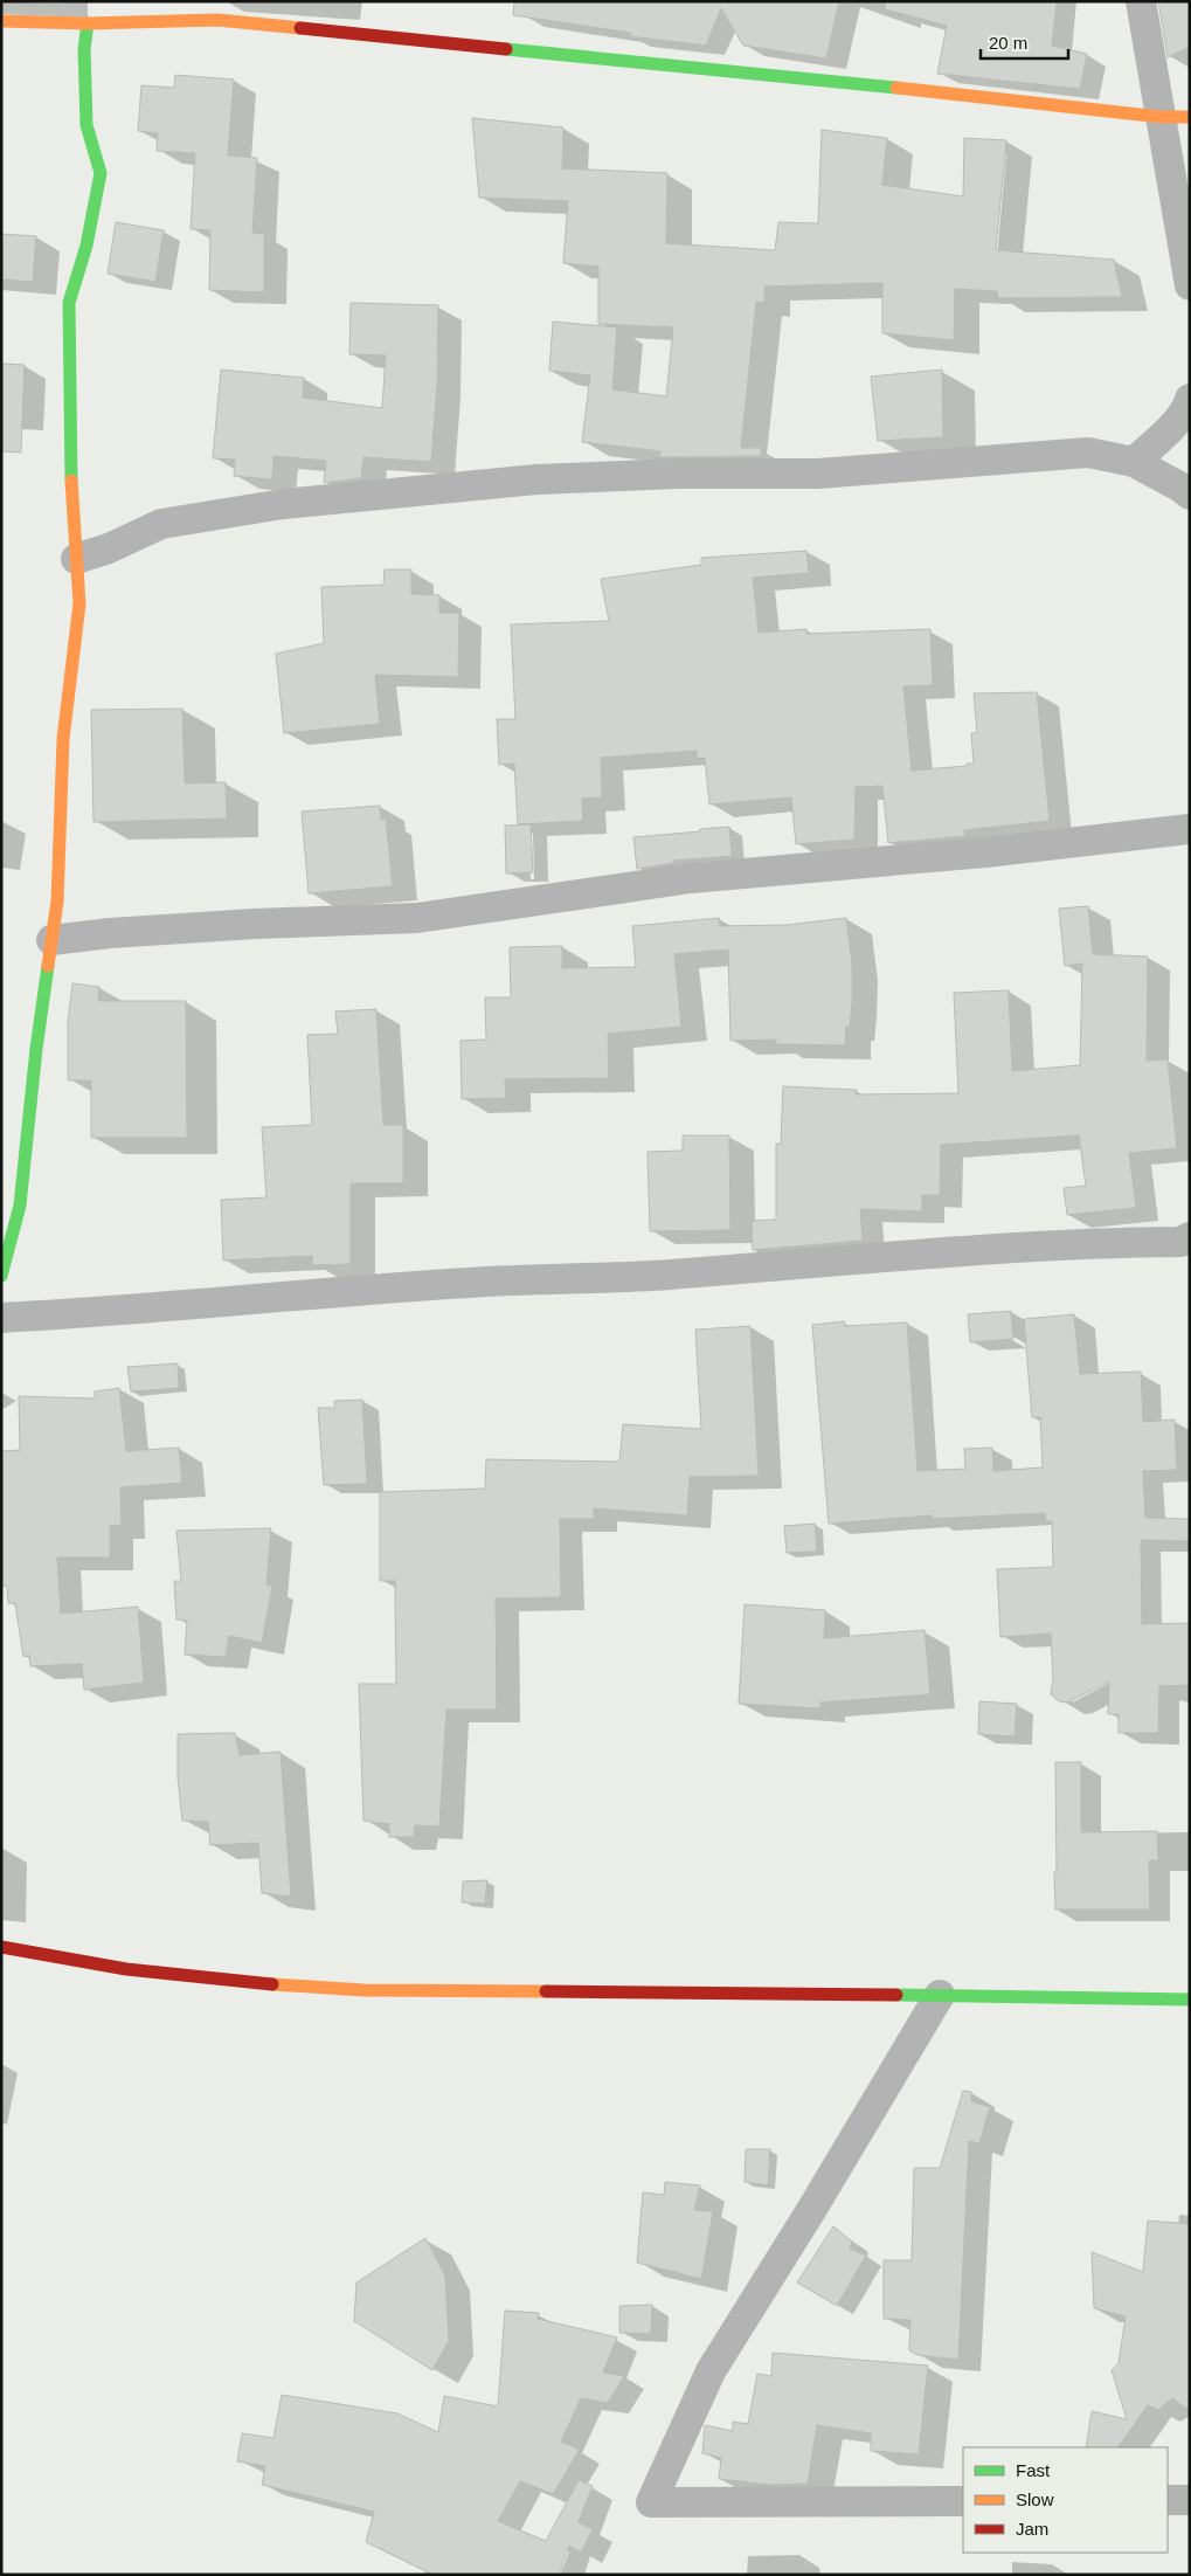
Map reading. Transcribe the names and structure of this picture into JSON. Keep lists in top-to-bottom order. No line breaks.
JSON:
{"legend":["Fast","Slow","Jam"],"scale_bar":"20 m"}
